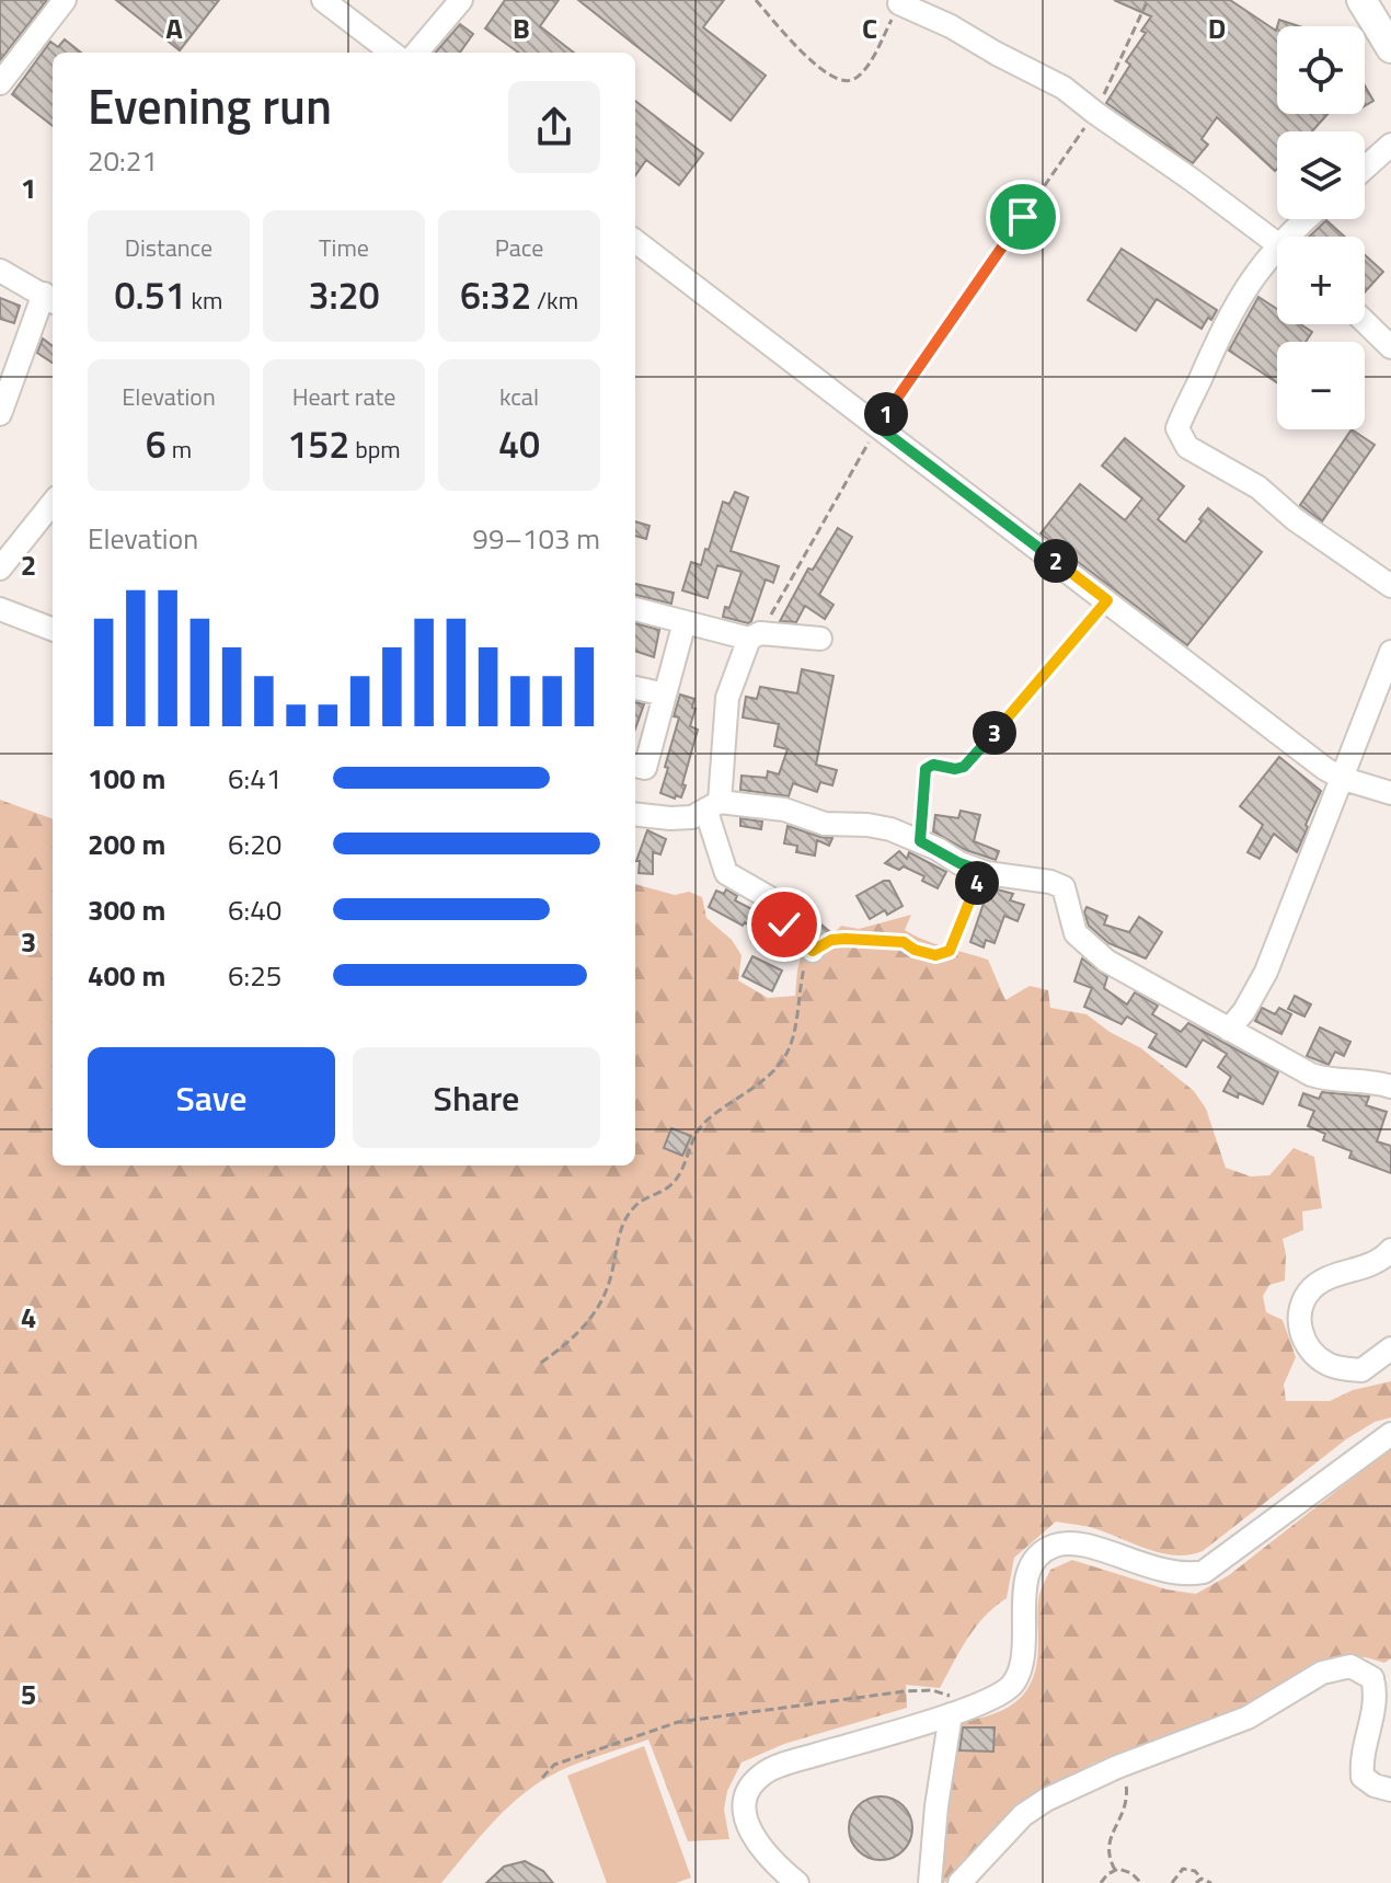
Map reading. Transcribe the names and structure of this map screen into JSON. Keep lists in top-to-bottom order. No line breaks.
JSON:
{"page":{"map_buttons":["+","−"],"heading":["Evening run","20:21"],"stats":[["Distance","0.51 km"],["Time","3:20"],["Pace","6:32 /km"],["Elevation","6 m"],["Heart rate","152 bpm"],["kcal","40"]],"pins":["1","2","3","4"],"chart":["Elevation","99–103 m"],"list":[{"name":"100 m","note":"6:41"},{"name":"200 m","note":"6:20"},{"name":"300 m","note":"6:40"},{"name":"400 m","note":"6:25"}],"buttons":["Save","Share"]},"grid":{"columns":["A","B","C","D"],"rows":["1","2","3","4","5"]}}
